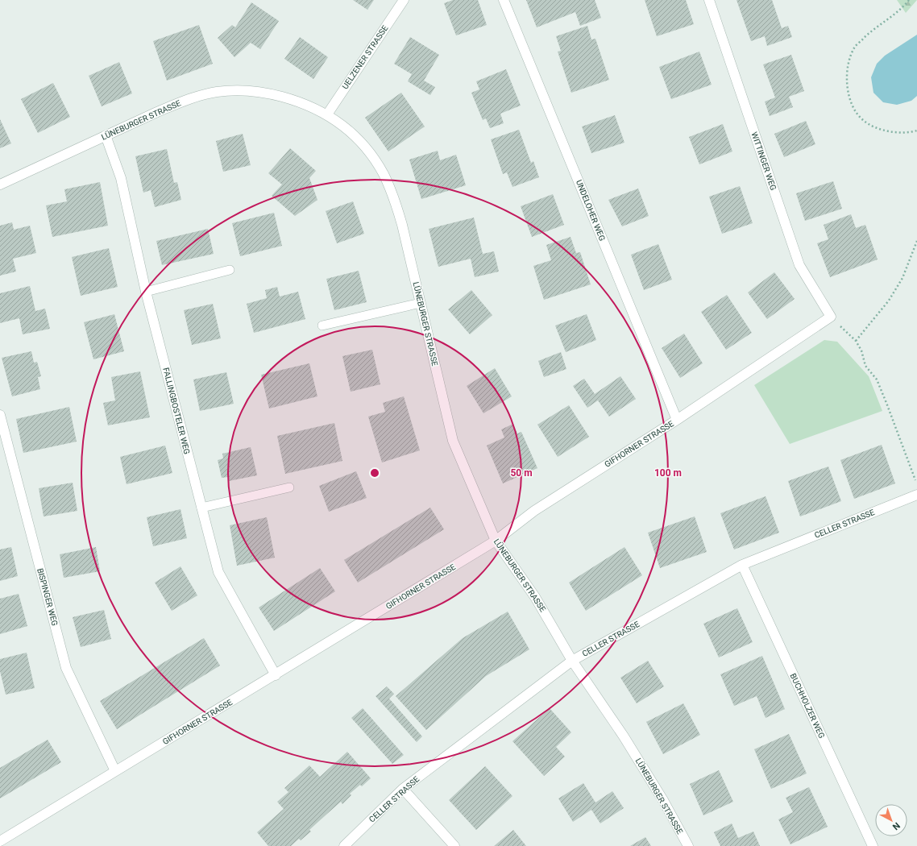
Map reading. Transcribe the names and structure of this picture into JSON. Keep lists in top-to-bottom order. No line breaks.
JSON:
{"streets":{"street":["UELZENER STRASSE","LÜNEBURGER STRASSE","WITTINGER WEG","UNDELOHER WEG","FALLINGBOSTELER WEG","GIFHORNER STRASSE","CELLER STRASSE","BISPINGER WEG","BUCHHOLZER WEG"]},"crossings":[["UELZENER STRASSE","LÜNEBURGER STRASSE"],["LÜNEBURGER STRASSE","FALLINGBOSTELER WEG"],["LÜNEBURGER STRASSE","GIFHORNER STRASSE"],["LÜNEBURGER STRASSE","CELLER STRASSE"],["WITTINGER WEG","GIFHORNER STRASSE"],["UNDELOHER WEG","GIFHORNER STRASSE"],["FALLINGBOSTELER WEG","GIFHORNER STRASSE"],["GIFHORNER STRASSE","BISPINGER WEG"],["CELLER STRASSE","BUCHHOLZER WEG"]],"north":"bottom right","rings":["50 m","100 m"]}
